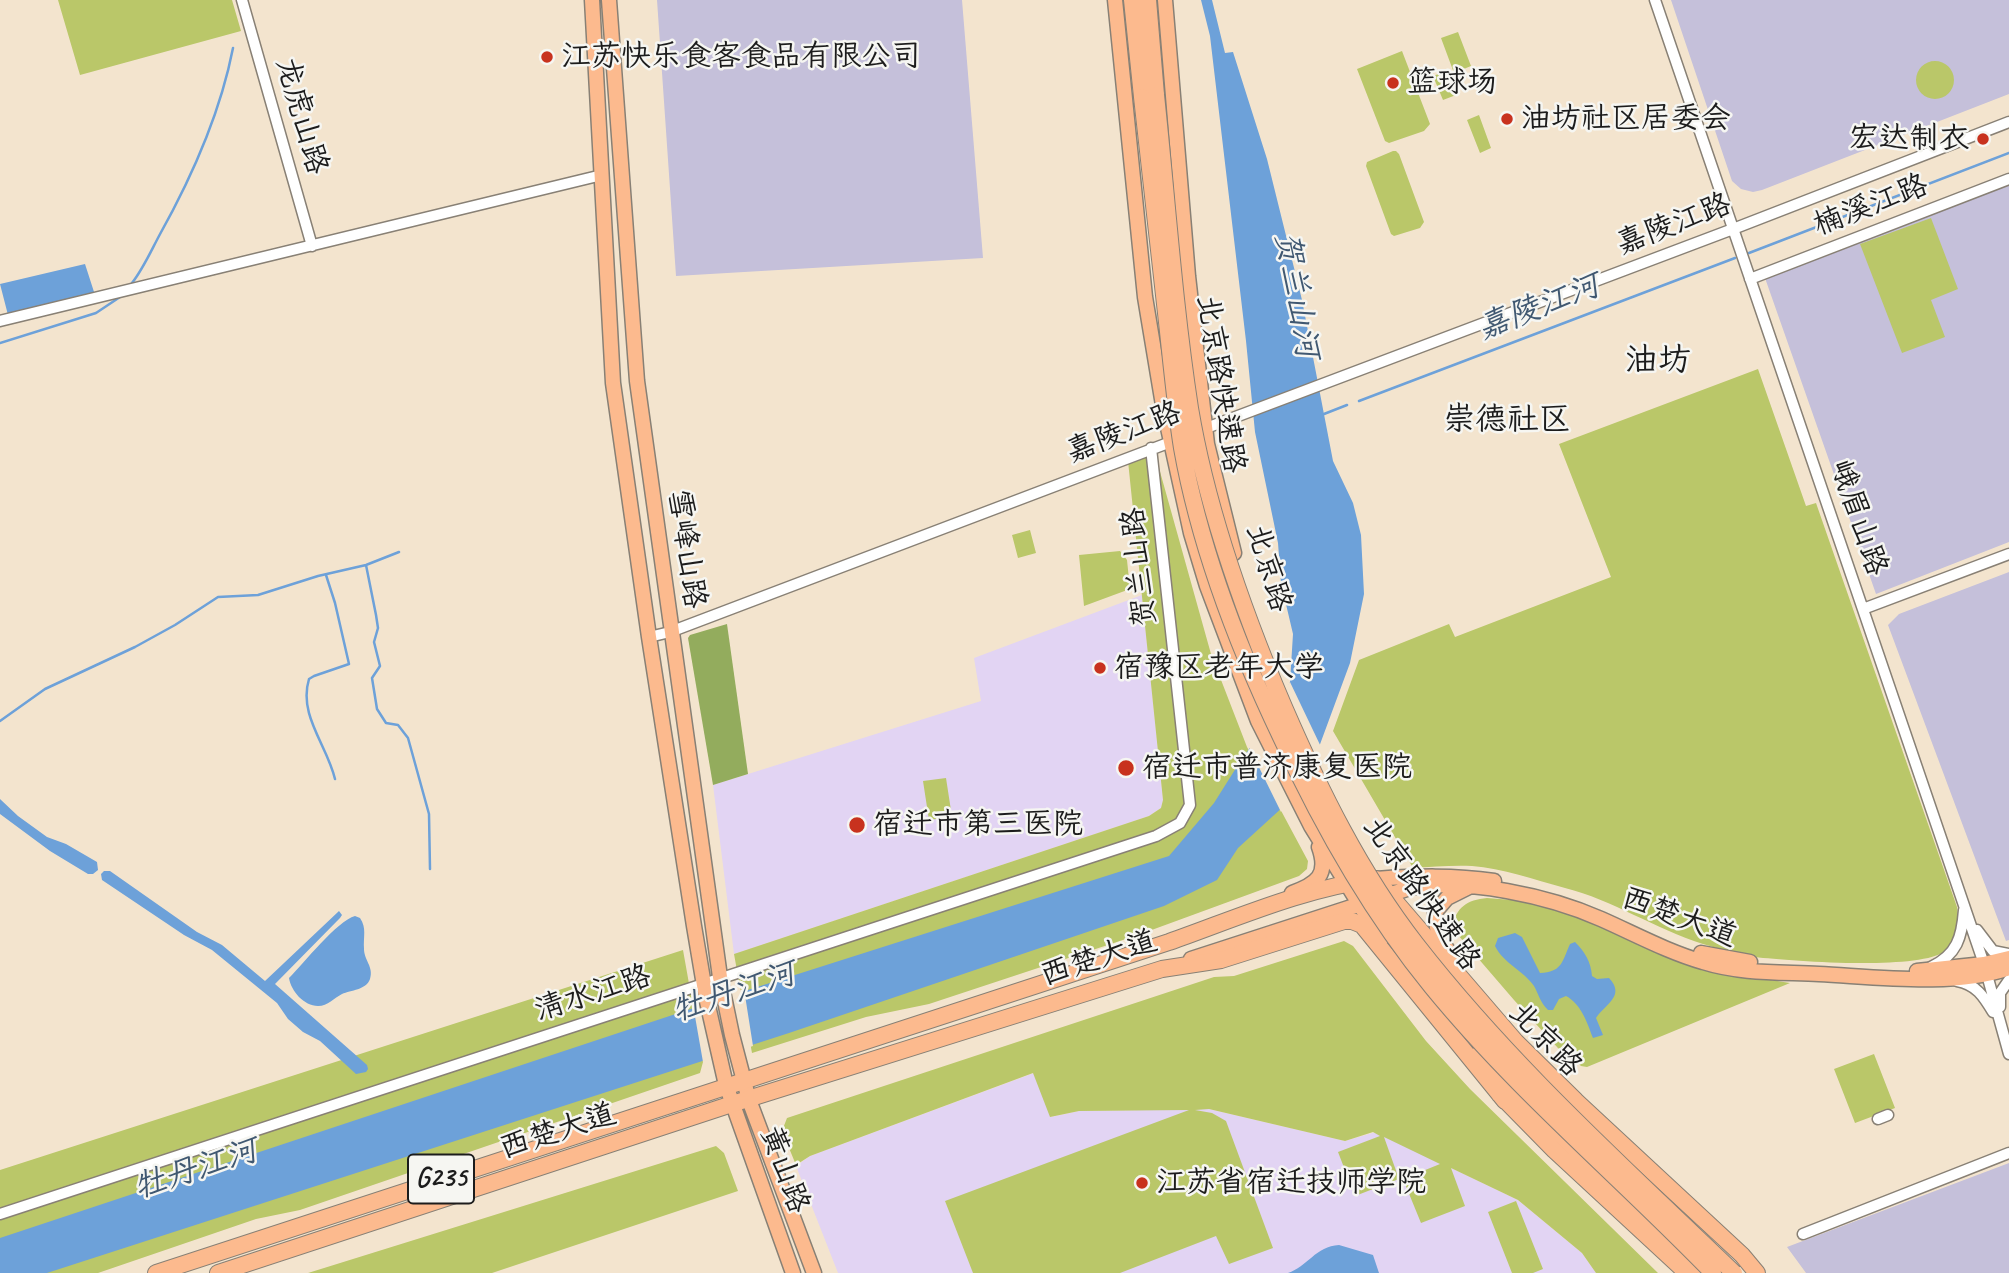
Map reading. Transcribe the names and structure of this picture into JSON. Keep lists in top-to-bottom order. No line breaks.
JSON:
{"streets":{"highway":["北京路快速路","西楚大道","G235"],"main road":["雪峰山路","北京路","黄山路"],"street":["龙虎山路","楠溪江路","嘉陵江路","峨眉山路","贺兰山路","清水江路"]},"crossings":[["楠溪江路","峨眉山路"],["嘉陵江路","峨眉山路"],["嘉陵江路","雪峰山路"],["嘉陵江路","贺兰山路"],["嘉陵江路","北京路"],["峨眉山路","西楚大道"],["雪峰山路","西楚大道"],["雪峰山路","清水江路"],["雪峰山路","黄山路"],["雪峰山路","G235"],["贺兰山路","清水江路"],["北京路","西楚大道"],["西楚大道","黄山路"],["西楚大道","G235"],["黄山路","G235"]],"districts":["油坊","崇德社区"],"water":["贺兰山河","嘉陵江河","牡丹江河"],"places":["江苏快乐食客食品有限公司","篮球场","油坊社区居委会","宏达制衣","宿豫区老年大学","宿迁市普济康复医院","宿迁市第三医院","江苏省宿迁技师学院"]}
